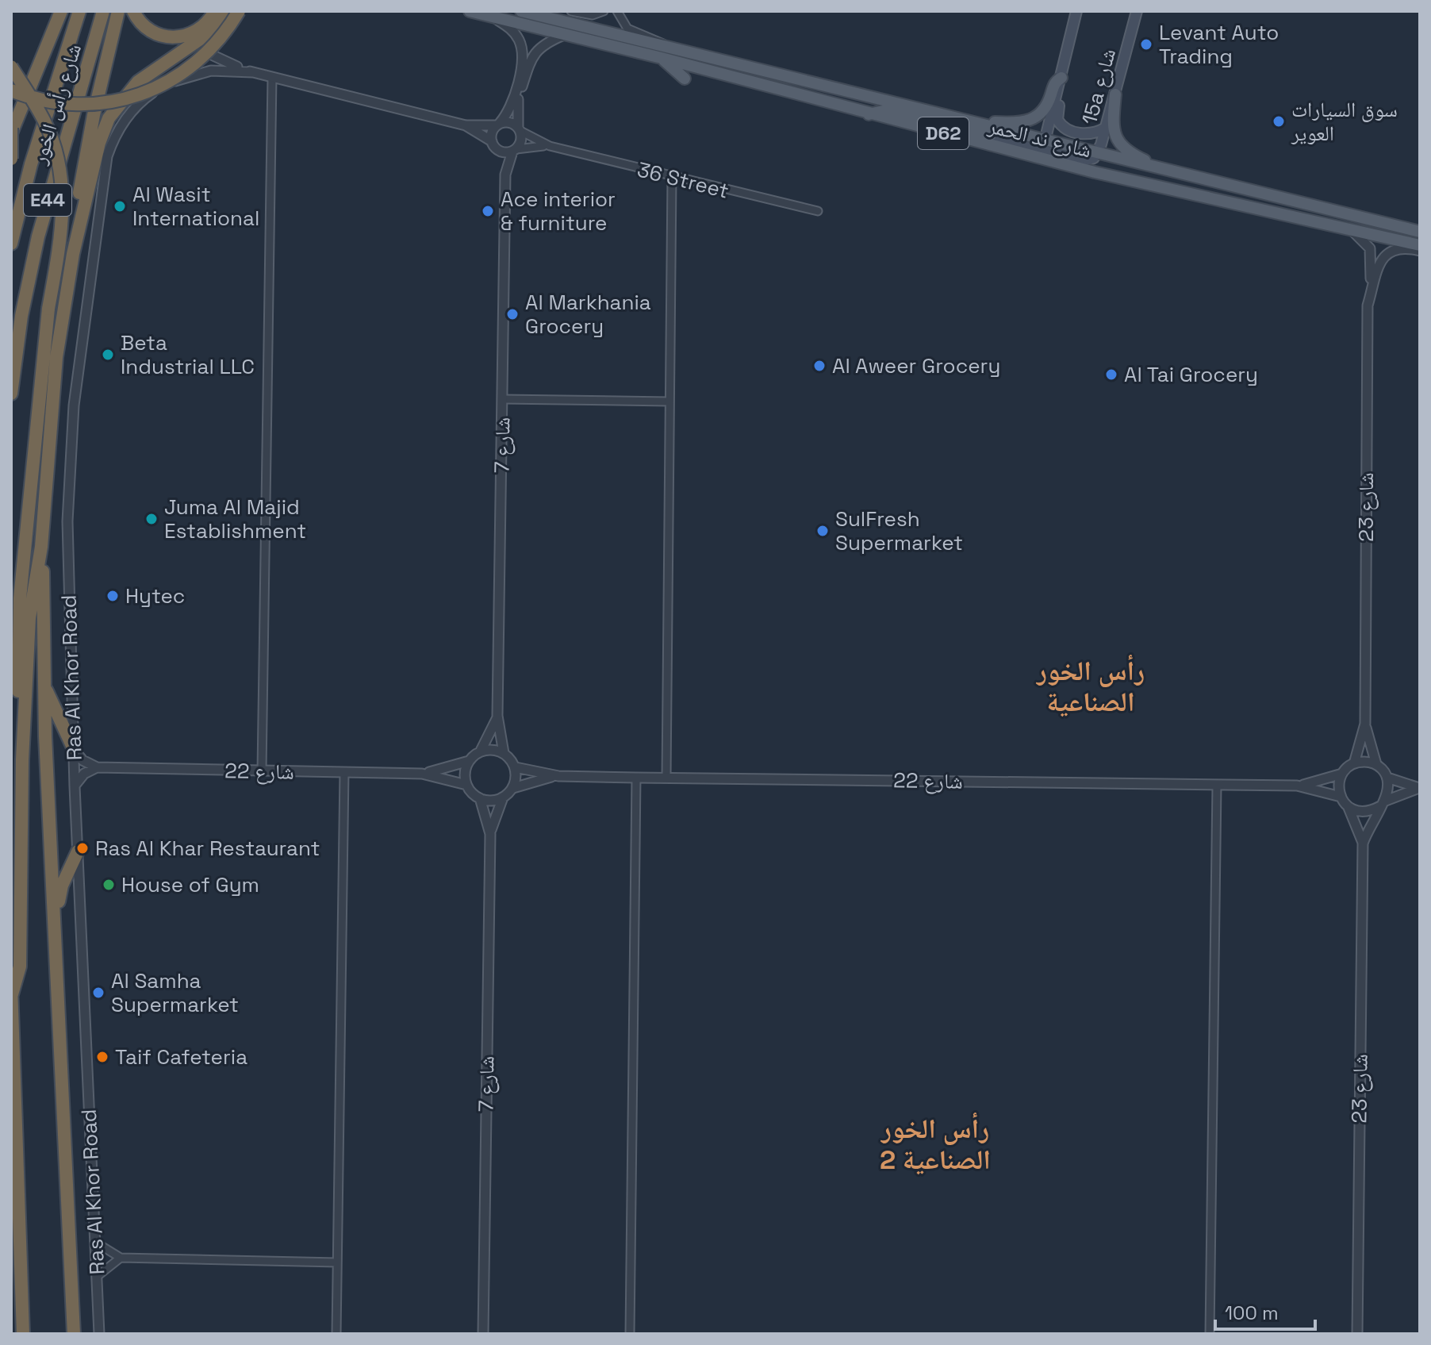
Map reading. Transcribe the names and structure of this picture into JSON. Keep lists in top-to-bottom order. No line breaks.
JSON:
{"streets":{"highway":["شارع رأس الخور","E44"],"main road":["15a شارع","D62","شارع ند الحمر"],"street":["36 Street","شارع 7","شارع 23","Ras Al Khor Road","شارع 22"]},"crossings":[["15a شارع","شارع ند الحمر"],["شارع ند الحمر","شارع 23"],["36 Street","شارع 7"],["شارع 7","شارع 22"],["شارع 23","شارع 22"]],"districts":["رأس الخور الصناعية","رأس الخور الصناعية 2"],"places":["Levant Auto Trading","سوق السيارات العوير","Al Wasit International","Ace interior & furniture","Al Markhania Grocery","Beta Industrial LLC","Al Aweer Grocery","Al Tai Grocery","Juma Al Majid Establishment","SulFresh Supermarket","Hytec","Ras Al Khar Restaurant","House of Gym","Al Samha Supermarket","Taif Cafeteria"],"scale_bar":"100 m"}
